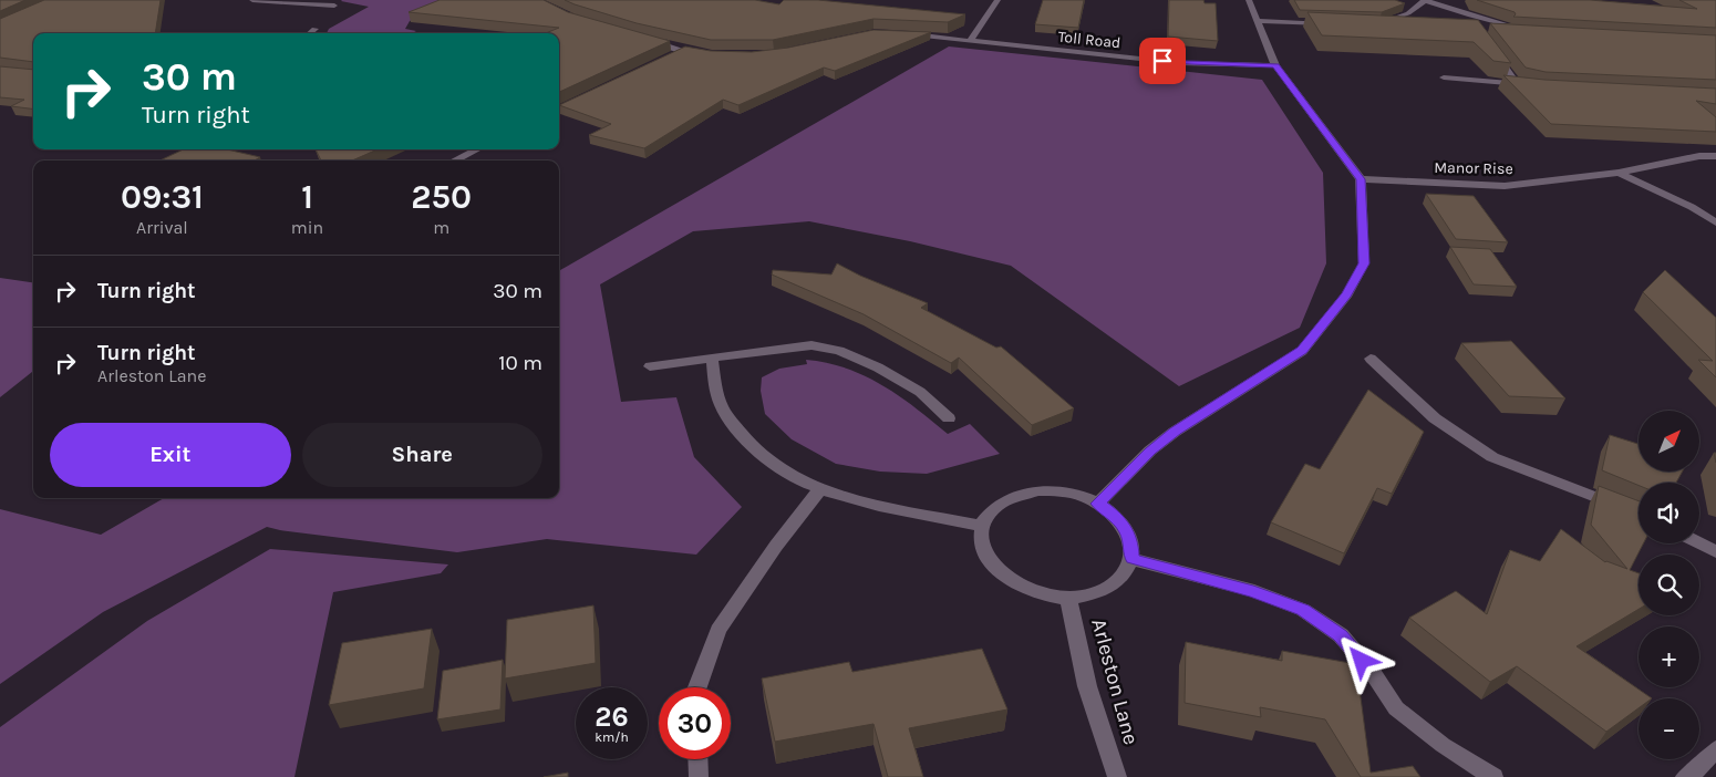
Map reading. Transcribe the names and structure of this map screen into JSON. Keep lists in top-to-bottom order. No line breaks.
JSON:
{"streets":{"street":["Toll Road","Manor Rise","Arleston Lane"]},"north":"top right","page":{"turn":["30 m","Turn right"],"eta":["09:31","Arrival","1","min","250","m"],"list":[{"name":"Turn right","value":"30 m"},{"name":"Turn right","note":"Arleston Lane","value":"10 m"}],"map_buttons":["+","−"],"buttons":["Exit","Share"],"speed":"26 km/h","limit":"30"}}
